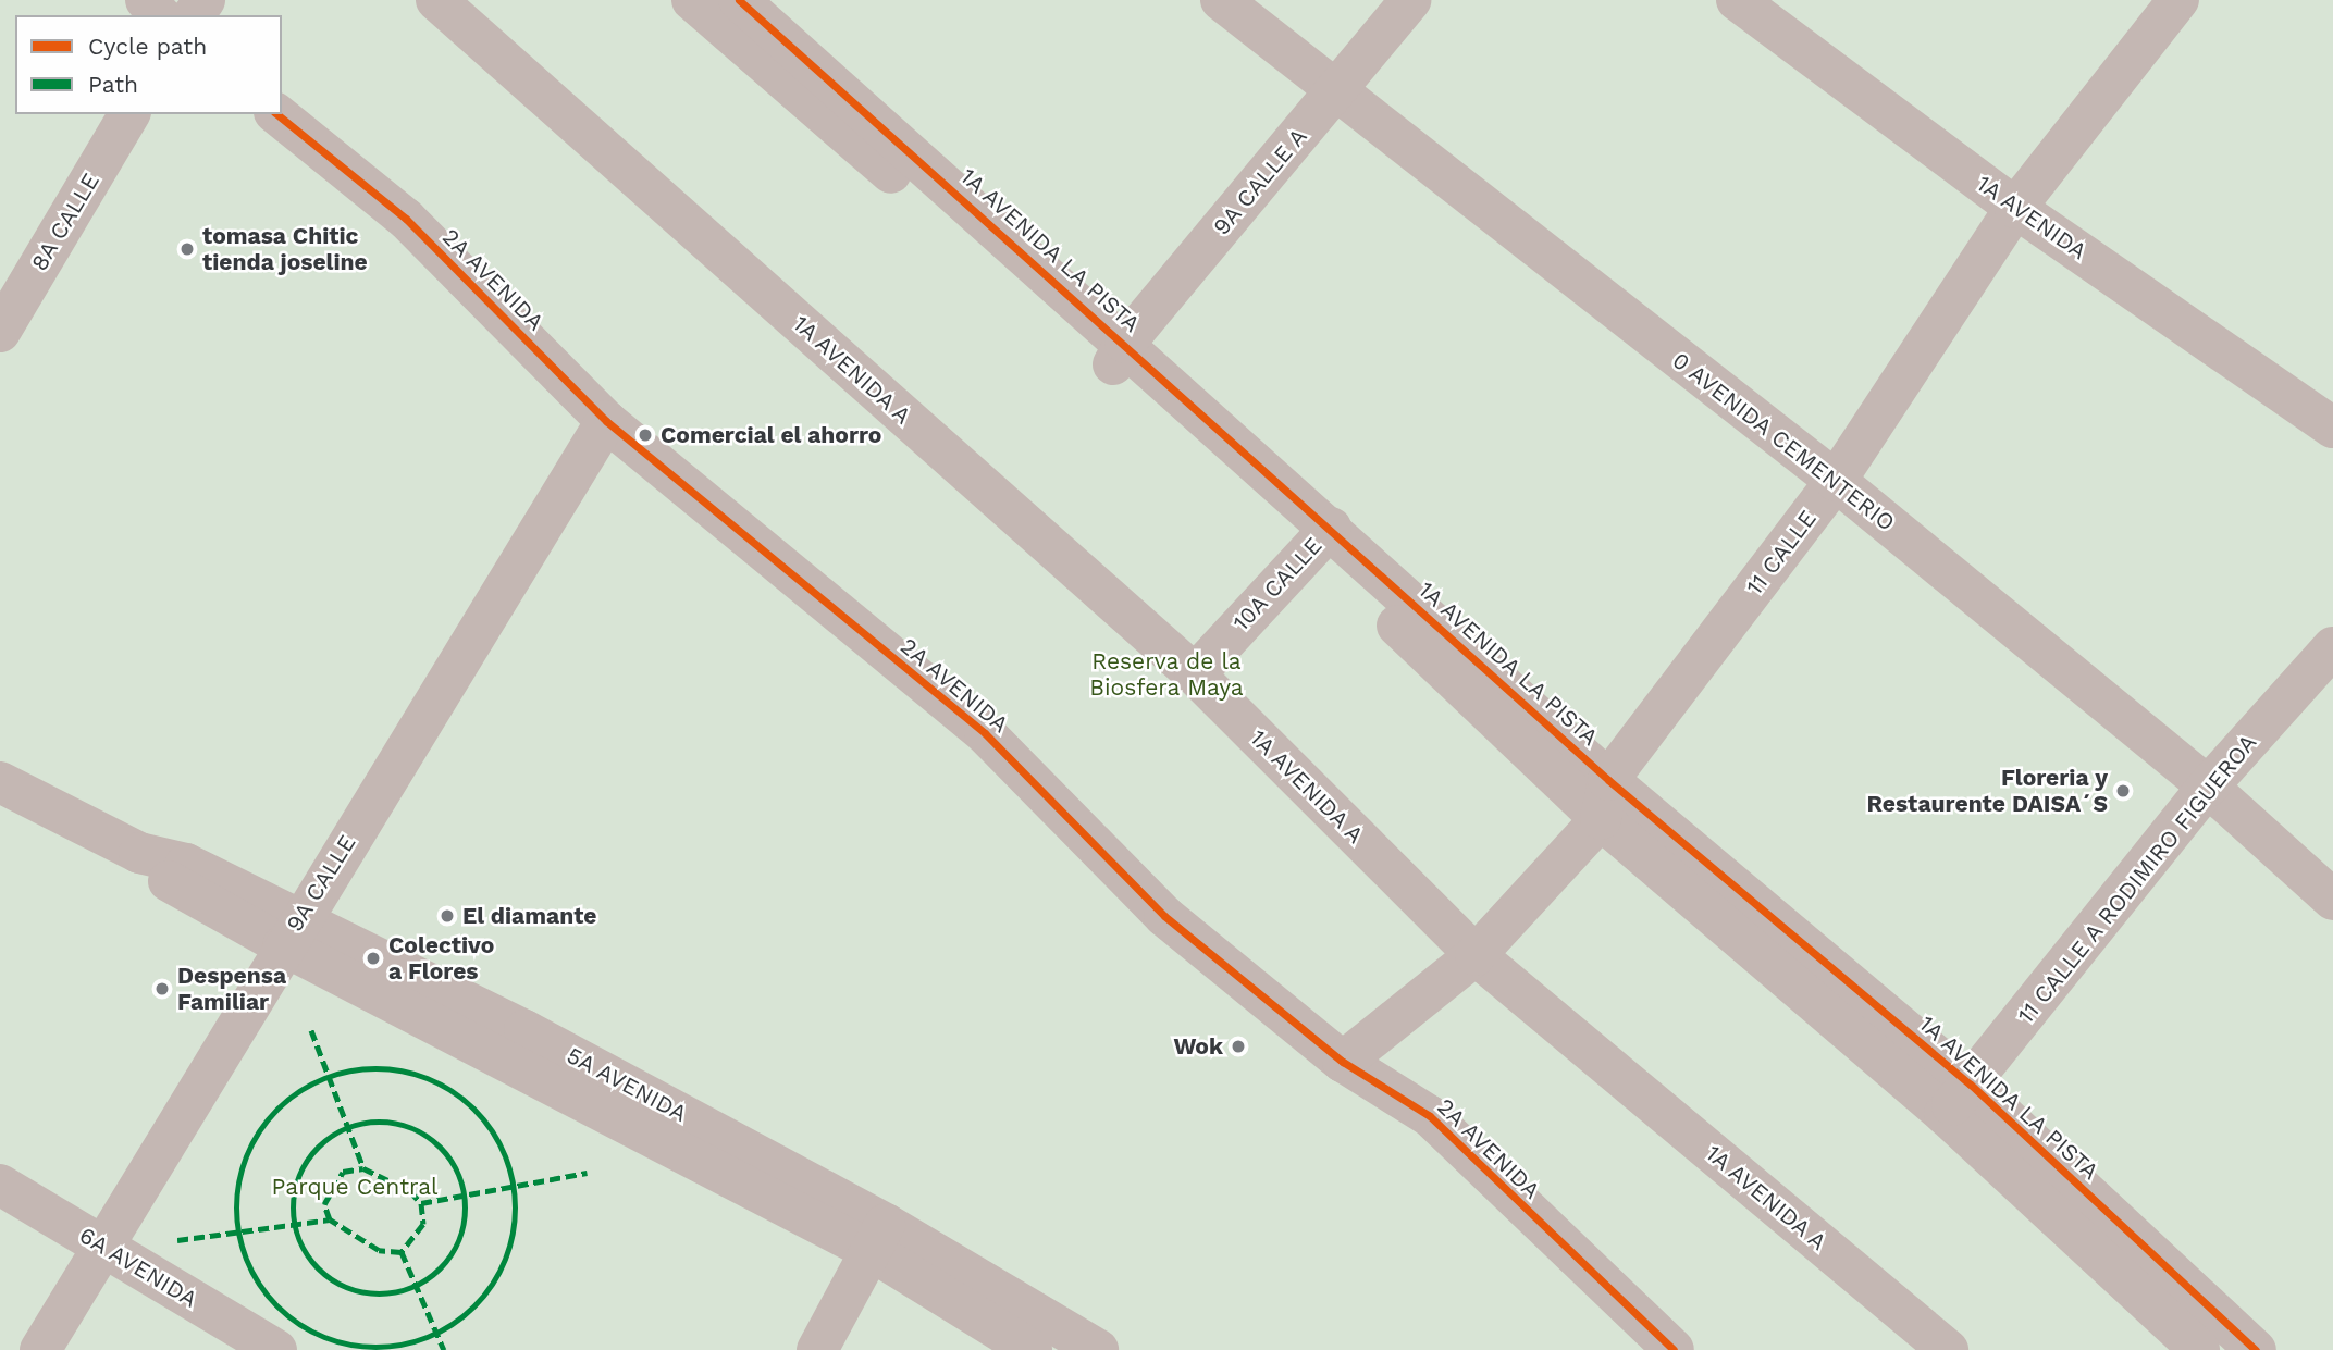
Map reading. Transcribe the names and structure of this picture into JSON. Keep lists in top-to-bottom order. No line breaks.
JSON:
{"streets":{"street":["9A CALLE A","1A AVENIDA","8A CALLE","1A AVENIDA LA PISTA","2A AVENIDA","1A AVENIDA A","0 AVENIDA CEMENTERIO","11 CALLE","10A CALLE","11 CALLE A RODIMIRO FIGUEROA","9A CALLE","5A AVENIDA","6A AVENIDA"]},"crossings":[["9A CALLE A","1A AVENIDA LA PISTA"],["9A CALLE A","0 AVENIDA CEMENTERIO"],["1A AVENIDA","11 CALLE"],["1A AVENIDA LA PISTA","11 CALLE"],["1A AVENIDA LA PISTA","10A CALLE"],["1A AVENIDA LA PISTA","11 CALLE A RODIMIRO FIGUEROA"],["2A AVENIDA","11 CALLE"],["2A AVENIDA","9A CALLE"],["1A AVENIDA A","11 CALLE"],["1A AVENIDA A","10A CALLE"],["0 AVENIDA CEMENTERIO","11 CALLE"],["0 AVENIDA CEMENTERIO","11 CALLE A RODIMIRO FIGUEROA"],["9A CALLE","5A AVENIDA"],["9A CALLE","6A AVENIDA"]],"parks":["Reserva de la Biosfera Maya","Parque Central"],"places":["tomasa Chitic tienda joseline","Comercial el ahorro","Floreria y Restaurente DAISA´S","El diamante","Colectivo a Flores","Despensa Familiar","Wok"],"legend":["Cycle path","Path"]}
